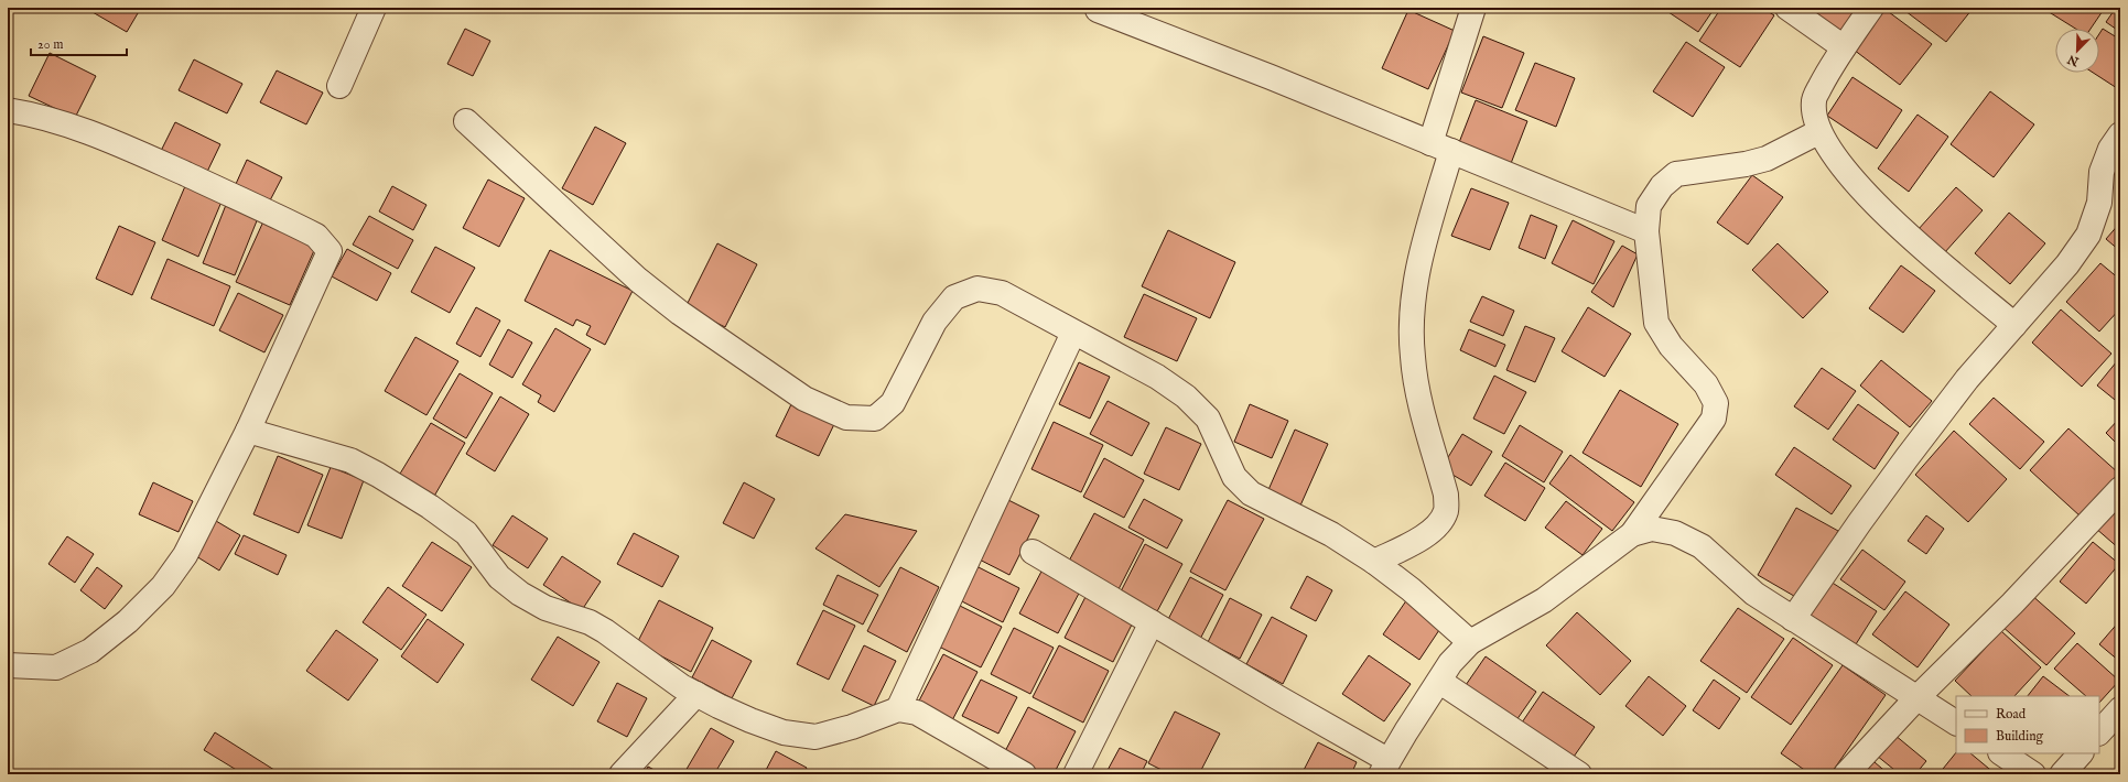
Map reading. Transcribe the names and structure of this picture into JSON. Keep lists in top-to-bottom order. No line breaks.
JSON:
{"legend":["Road","Building"],"scale_bar":"20 m","north":"bottom left"}
